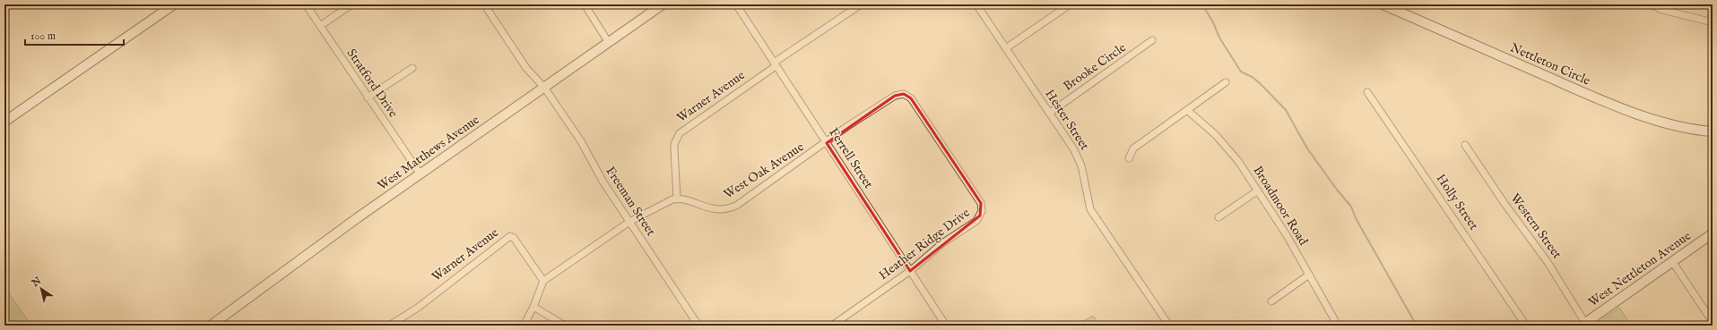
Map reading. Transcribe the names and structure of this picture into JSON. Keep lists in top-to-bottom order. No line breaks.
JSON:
{"streets":{"street":["Nettleton Circle","Brooke Circle","Stratford Drive","Warner Avenue","Hester Street","West Matthews Avenue","Ferrell Street","West Oak Avenue","Freeman Street","Holly Street","Broadmoor Road","Western Street","Heather Ridge Drive","West Nettleton Avenue"]},"crossings":[["Brooke Circle","Hester Street"],["Stratford Drive","West Matthews Avenue"],["Warner Avenue","Ferrell Street"],["Warner Avenue","West Oak Avenue"],["West Matthews Avenue","Freeman Street"],["Ferrell Street","West Oak Avenue"],["Ferrell Street","Heather Ridge Drive"],["West Oak Avenue","Heather Ridge Drive"],["Western Street","West Nettleton Avenue"]],"scale_bar":"100 m","north":"top left"}
